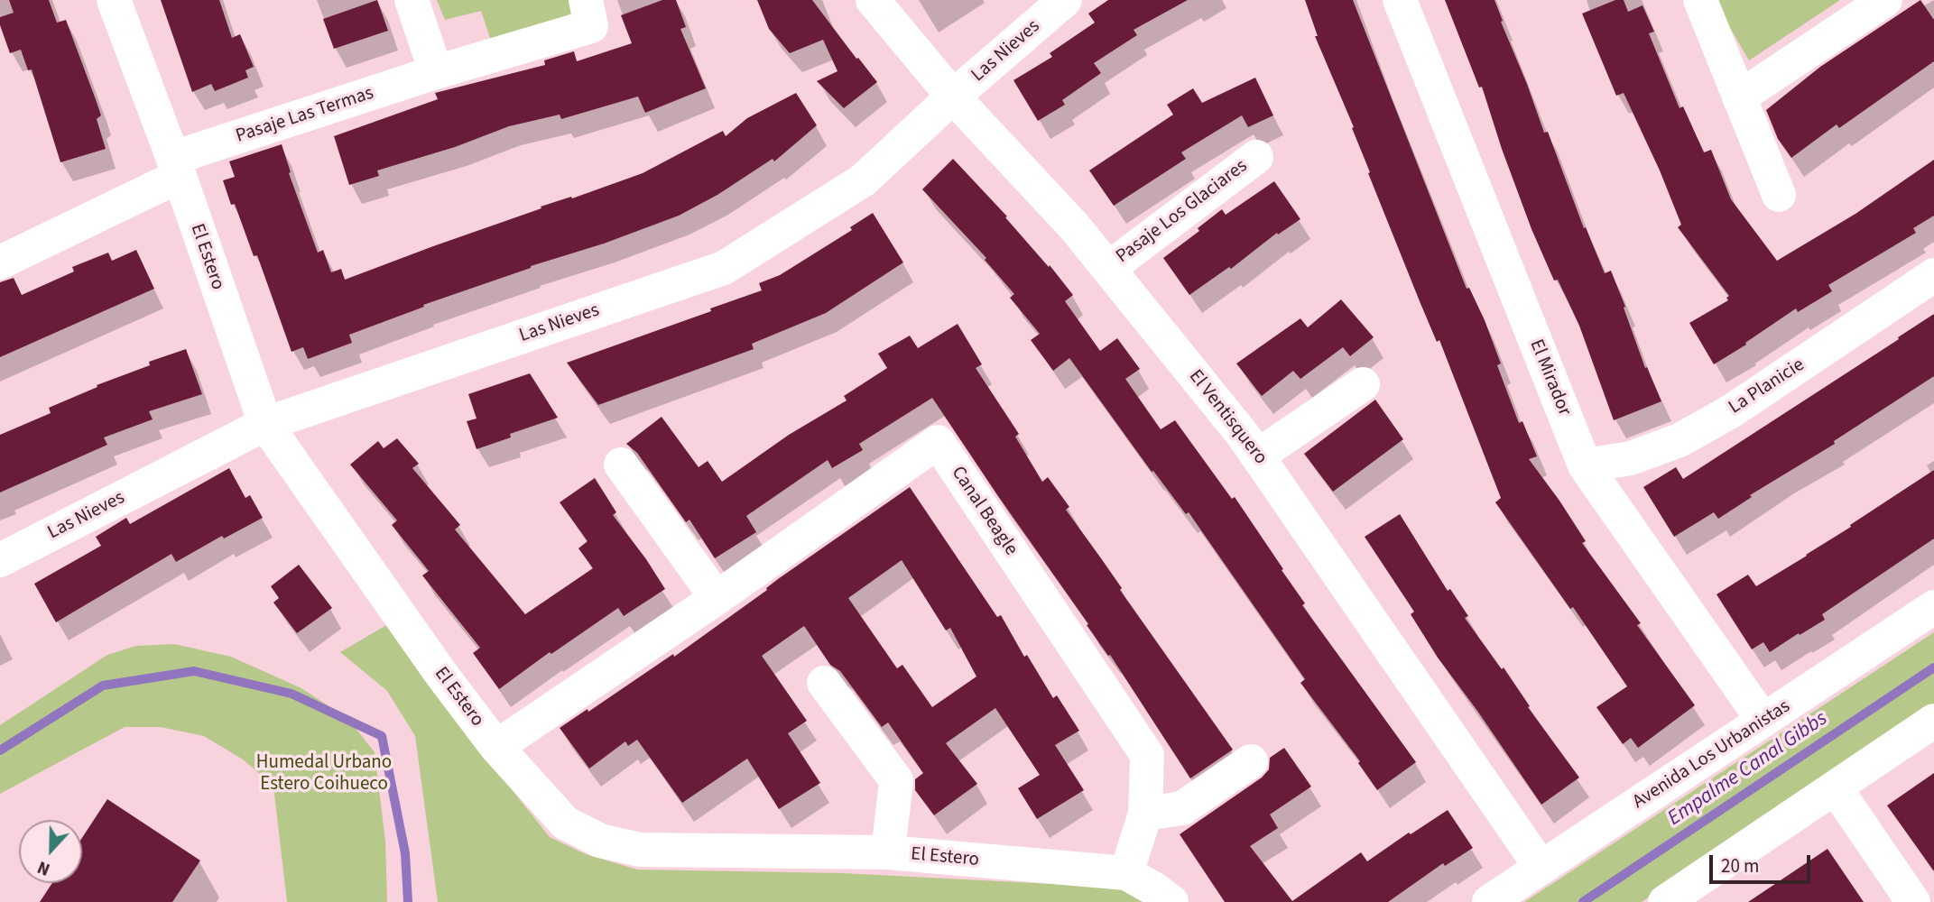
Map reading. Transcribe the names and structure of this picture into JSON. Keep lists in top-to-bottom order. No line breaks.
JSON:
{"streets":{"street":["Las Nieves","Pasaje Las Termas","Pasaje Los Glaciares","El Estero","El Mirador","La Planicie","El Ventisquero","Canal Beagle","Avenida Los Urbanistas"]},"crossings":[["Las Nieves","El Estero"],["Las Nieves","El Ventisquero"],["Pasaje Las Termas","El Estero"],["Pasaje Los Glaciares","El Ventisquero"],["El Estero","Canal Beagle"],["El Mirador","La Planicie"],["El Mirador","Avenida Los Urbanistas"],["El Ventisquero","Avenida Los Urbanistas"]],"water":["Empalme Canal Gibbs"],"parks":["Humedal Urbano Estero Coihueco"],"scale_bar":"20 m","north":"bottom"}
